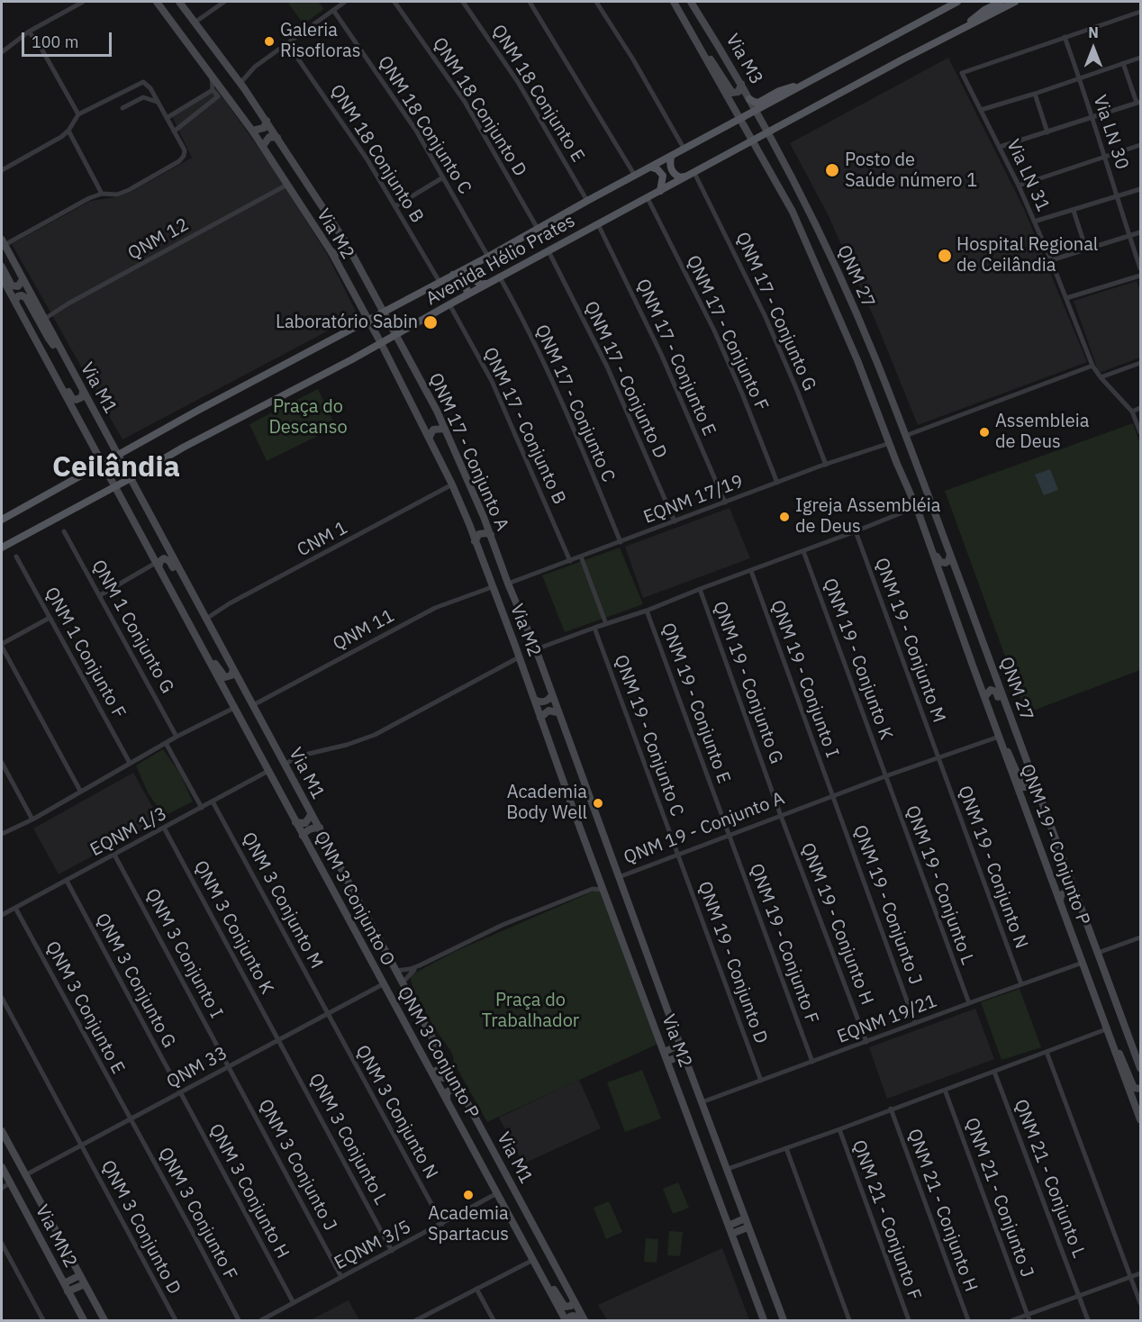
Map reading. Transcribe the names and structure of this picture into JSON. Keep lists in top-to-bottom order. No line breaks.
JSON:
{"streets":{"main road":["Via M3","Via M2","Avenida Hélio Prates","QNM 27","Via M1","QNM 17 - Conjunto A","QNM 19 - Conjunto A","QNM 19 - Conjunto P","QNM 3 Conjunto O","QNM 3 Conjunto P","Via MN2"],"street":["QNM 18 Conjunto E","QNM 18 Conjunto D","QNM 18 Conjunto C","Via LN 30","QNM 18 Conjunto B","Via LN 31","QNM 12","QNM 17 - Conjunto G","QNM 17 - Conjunto F","QNM 17 - Conjunto E","QNM 17 - Conjunto D","QNM 17 - Conjunto C","QNM 17 - Conjunto B","EQNM 17/19","CNM 1","QNM 1 Conjunto G","QNM 11","QNM 19 - Conjunto M","QNM 1 Conjunto F","QNM 19 - Conjunto K","QNM 19 - Conjunto I","QNM 19 - Conjunto G","QNM 19 - Conjunto E","QNM 19 - Conjunto C","EQNM 1/3","QNM 19 - Conjunto N","QNM 19 - Conjunto L","QNM 3 Conjunto M","QNM 19 - Conjunto J","QNM 19 - Conjunto H","QNM 3 Conjunto K","QNM 19 - Conjunto F","QNM 3 Conjunto I","QNM 19 - Conjunto D","QNM 3 Conjunto G","QNM 3 Conjunto E","EQNM 19/21","QNM 33","QNM 3 Conjunto N","QNM 3 Conjunto L","QNM 3 Conjunto J","QNM 21 - Conjunto L","QNM 3 Conjunto H","QNM 21 - Conjunto J","QNM 21 - Conjunto H","QNM 3 Conjunto F","QNM 21 - Conjunto F","QNM 3 Conjunto D","EQNM 3/5"]},"crossings":[["Via M3","Avenida Hélio Prates"],["Via M3","QNM 27"],["QNM 18 Conjunto E","Avenida Hélio Prates"],["QNM 18 Conjunto D","Avenida Hélio Prates"],["QNM 18 Conjunto C","Avenida Hélio Prates"],["Via LN 30","Via LN 31"],["QNM 18 Conjunto B","Avenida Hélio Prates"],["Via M2","QNM 12"],["Via M2","Avenida Hélio Prates"],["Via M2","QNM 17 - Conjunto A"],["Via M2","EQNM 17/19"],["Via M2","CNM 1"],["Via M2","QNM 11"],["Via M2","QNM 19 - Conjunto A"],["QNM 12","Via M1"],["Avenida Hélio Prates","QNM 27"],["Avenida Hélio Prates","QNM 17 - Conjunto G"],["Avenida Hélio Prates","QNM 17 - Conjunto F"],["Avenida Hélio Prates","QNM 17 - Conjunto E"],["Avenida Hélio Prates","QNM 17 - Conjunto D"],["Avenida Hélio Prates","Via M1"],["Avenida Hélio Prates","QNM 17 - Conjunto C"],["Avenida Hélio Prates","QNM 17 - Conjunto B"],["Avenida Hélio Prates","QNM 17 - Conjunto A"],["QNM 17 - Conjunto G","EQNM 17/19"],["QNM 17 - Conjunto F","EQNM 17/19"],["QNM 17 - Conjunto E","EQNM 17/19"],["QNM 17 - Conjunto D","EQNM 17/19"],["Via M1","CNM 1"],["Via M1","QNM 11"],["Via M1","EQNM 1/3"],["Via M1","QNM 3 Conjunto O"],["Via M1","QNM 3 Conjunto P"],["Via M1","EQNM 3/5"],["QNM 17 - Conjunto C","EQNM 17/19"],["QNM 17 - Conjunto B","EQNM 17/19"],["QNM 17 - Conjunto A","EQNM 17/19"],["QNM 19 - Conjunto M","QNM 19 - Conjunto A"],["QNM 19 - Conjunto M","QNM 19 - Conjunto N"],["QNM 19 - Conjunto K","QNM 19 - Conjunto A"],["QNM 19 - Conjunto K","QNM 19 - Conjunto L"],["QNM 19 - Conjunto I","QNM 19 - Conjunto A"],["QNM 19 - Conjunto I","QNM 19 - Conjunto J"],["QNM 19 - Conjunto G","QNM 19 - Conjunto A"],["QNM 19 - Conjunto G","QNM 19 - Conjunto H"],["QNM 19 - Conjunto E","QNM 19 - Conjunto A"],["QNM 19 - Conjunto E","QNM 19 - Conjunto F"],["QNM 19 - Conjunto C","QNM 19 - Conjunto A"],["QNM 19 - Conjunto C","QNM 19 - Conjunto D"],["QNM 19 - Conjunto A","QNM 19 - Conjunto P"],["QNM 19 - Conjunto A","QNM 19 - Conjunto N"],["QNM 19 - Conjunto A","QNM 19 - Conjunto L"],["QNM 19 - Conjunto A","QNM 19 - Conjunto J"],["QNM 19 - Conjunto A","QNM 19 - Conjunto H"],["QNM 19 - Conjunto A","QNM 19 - Conjunto F"],["QNM 19 - Conjunto A","QNM 19 - Conjunto D"],["EQNM 1/3","QNM 3 Conjunto O"],["EQNM 1/3","QNM 3 Conjunto M"],["EQNM 1/3","QNM 3 Conjunto K"],["EQNM 1/3","QNM 3 Conjunto I"],["EQNM 1/3","QNM 3 Conjunto G"],["EQNM 1/3","QNM 3 Conjunto E"],["QNM 19 - Conjunto P","EQNM 19/21"],["QNM 19 - Conjunto N","EQNM 19/21"],["QNM 19 - Conjunto L","EQNM 19/21"],["QNM 3 Conjunto O","QNM 3 Conjunto P"],["QNM 3 Conjunto O","QNM 33"],["QNM 3 Conjunto M","QNM 33"],["QNM 3 Conjunto M","QNM 3 Conjunto N"],["QNM 19 - Conjunto J","EQNM 19/21"],["QNM 19 - Conjunto H","EQNM 19/21"],["QNM 3 Conjunto K","QNM 33"],["QNM 3 Conjunto K","QNM 3 Conjunto L"],["QNM 19 - Conjunto F","EQNM 19/21"],["QNM 3 Conjunto I","QNM 33"],["QNM 3 Conjunto I","QNM 3 Conjunto J"],["QNM 19 - Conjunto D","EQNM 19/21"],["QNM 3 Conjunto G","QNM 33"],["QNM 3 Conjunto G","QNM 3 Conjunto H"],["QNM 3 Conjunto E","QNM 33"],["QNM 3 Conjunto E","QNM 3 Conjunto F"],["QNM 3 Conjunto P","QNM 33"],["QNM 3 Conjunto P","EQNM 3/5"],["QNM 33","QNM 3 Conjunto N"],["QNM 33","QNM 3 Conjunto L"],["QNM 33","QNM 3 Conjunto J"],["QNM 33","QNM 3 Conjunto H"],["QNM 33","QNM 3 Conjunto F"],["QNM 33","QNM 3 Conjunto D"],["QNM 3 Conjunto N","EQNM 3/5"],["QNM 3 Conjunto L","EQNM 3/5"],["QNM 3 Conjunto J","EQNM 3/5"],["QNM 3 Conjunto H","EQNM 3/5"]],"districts":["Ceilândia"],"parks":["Praça do Descanso","Praça do Trabalhador"],"places":["Galeria Risofloras","Posto de Saúde número 1","Hospital Regional de Ceilândia","Laboratório Sabin","Assembleia de Deus","Igreja Assembléia de Deus","Academia Body Well","Academia Spartacus"],"scale_bar":"100 m","north":"top"}
